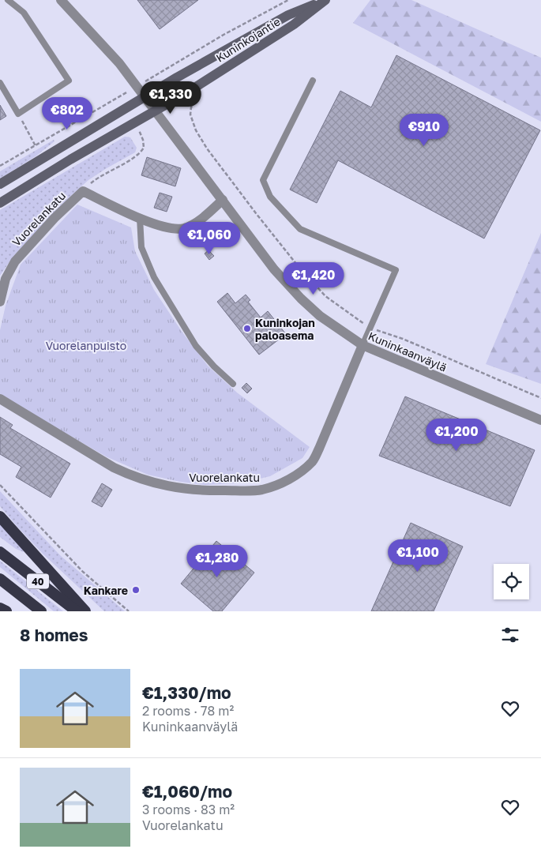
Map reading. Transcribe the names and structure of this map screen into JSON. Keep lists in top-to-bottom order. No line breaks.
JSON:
{"streets":{"highway":["40"],"main road":["Kuninkojantie"],"street":["Vuorelankatu","Kuninkaanväylä"]},"crossings":[["Kuninkojantie","Kuninkaanväylä"],["Vuorelankatu","Kuninkaanväylä"]],"parks":["Vuorelanpuisto"],"places":["Kuninkojan paloasema","Kankare"],"page":{"price":["€1,330","€802","€910","€1,060","€1,420","€1,200","€1,100","€1,280"],"heading":"8 homes","list":[{"name":"€1,330/mo","note":"2 rooms · 78 m² · Kuninkaanväylä"},{"name":"€1,060/mo","note":"3 rooms · 83 m² · Vuorelankatu"}]}}
